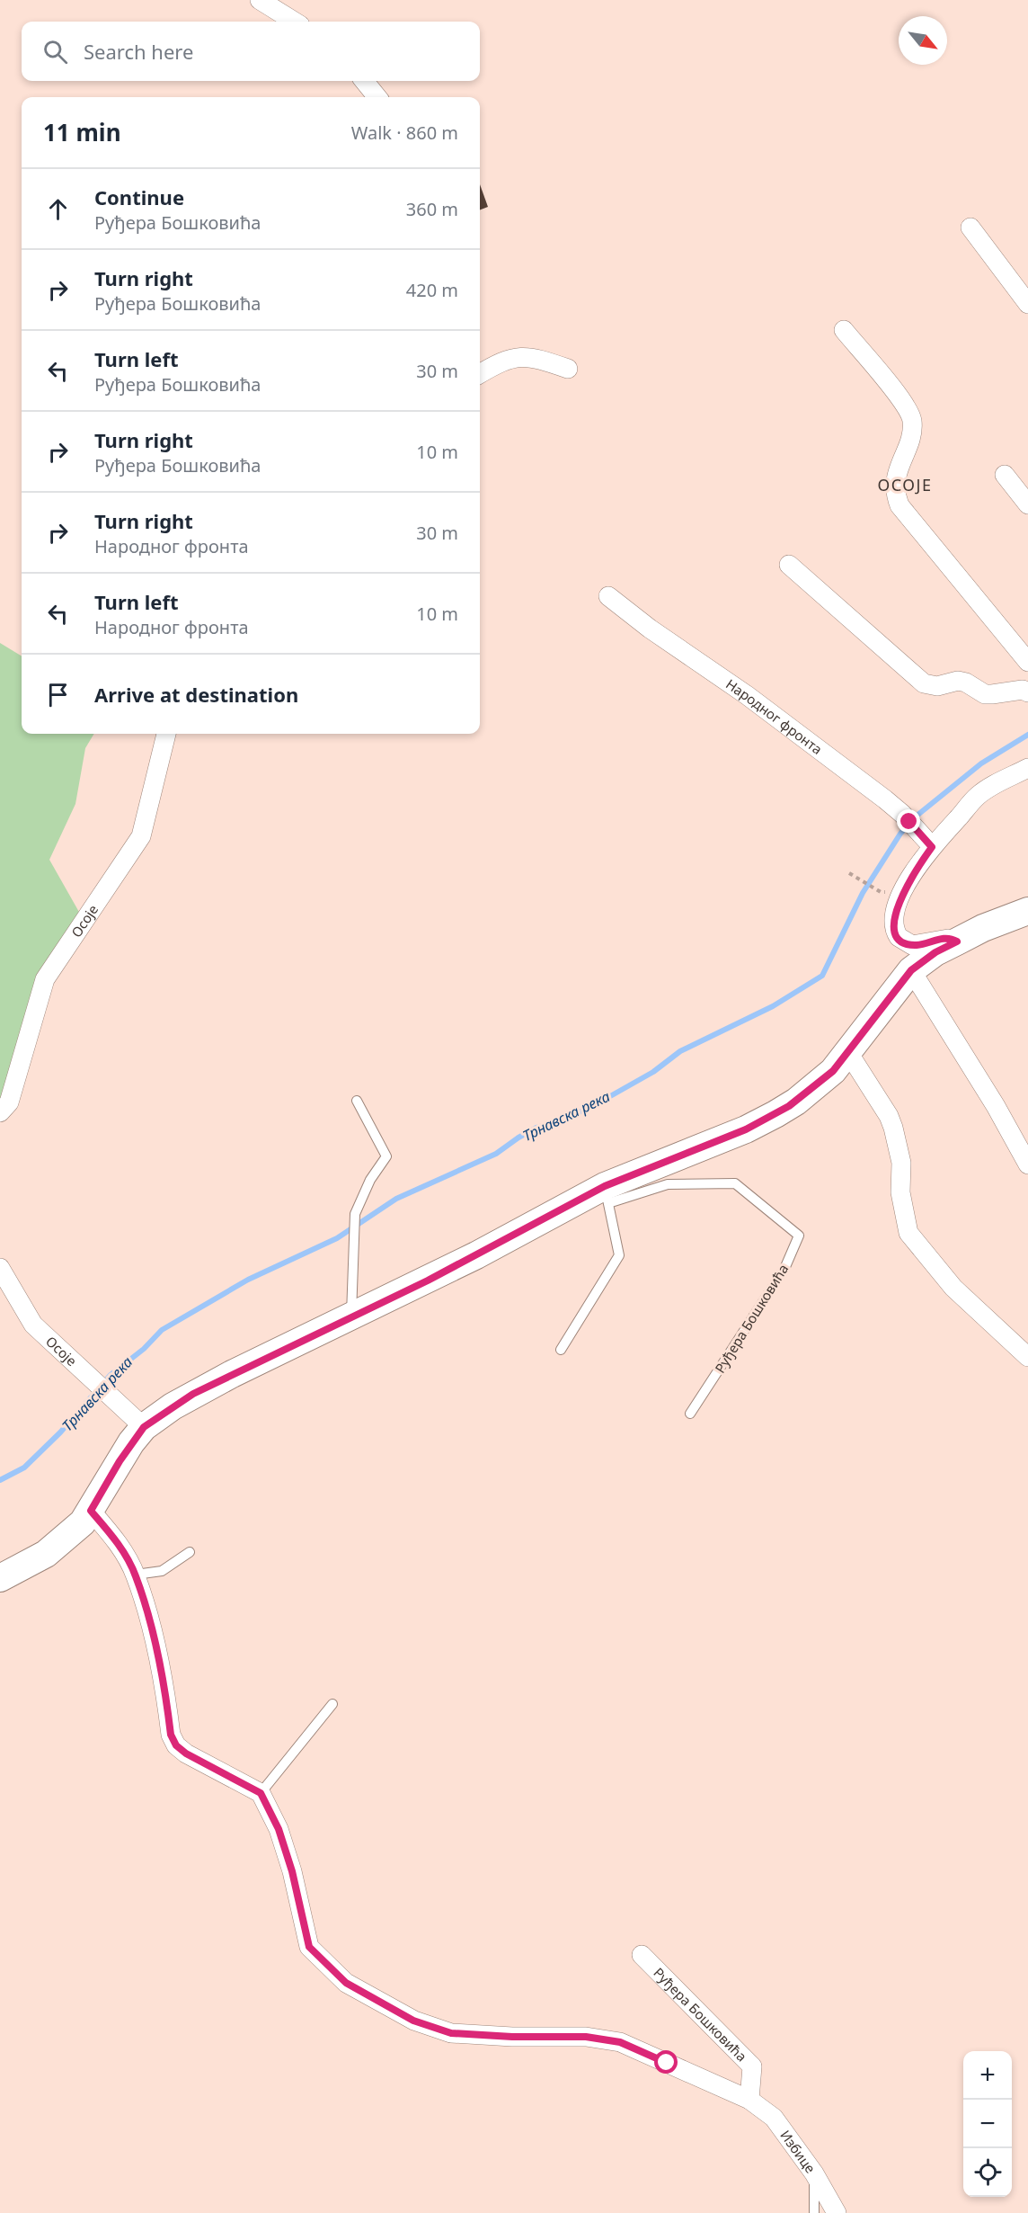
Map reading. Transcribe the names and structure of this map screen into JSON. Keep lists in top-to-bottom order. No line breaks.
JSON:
{"streets":{"main road":["Руђера Бошковића"],"street":["Народног фронта","Осоје","Избице"]},"crossings":[["Народног фронта","Руђера Бошковића"],["Осоје","Руђера Бошковића"],["Руђера Бошковића","Избице"]],"districts":["ОСОЈЕ"],"water":["Трнавска река"],"north":"bottom right","page":{"search":"Search here","heading":["11 min","Walk · 860 m"],"list":[["Continue","Руђера Бошковића","360 m"],["Turn right","Руђера Бошковића","420 m"],["Turn left","Руђера Бошковића","30 m"],["Turn right","Руђера Бошковића","10 m"],["Turn right","Народног фронта","30 m"],["Turn left","Народног фронта","10 m"],"Arrive at destination"],"map_buttons":["+","−"]}}
